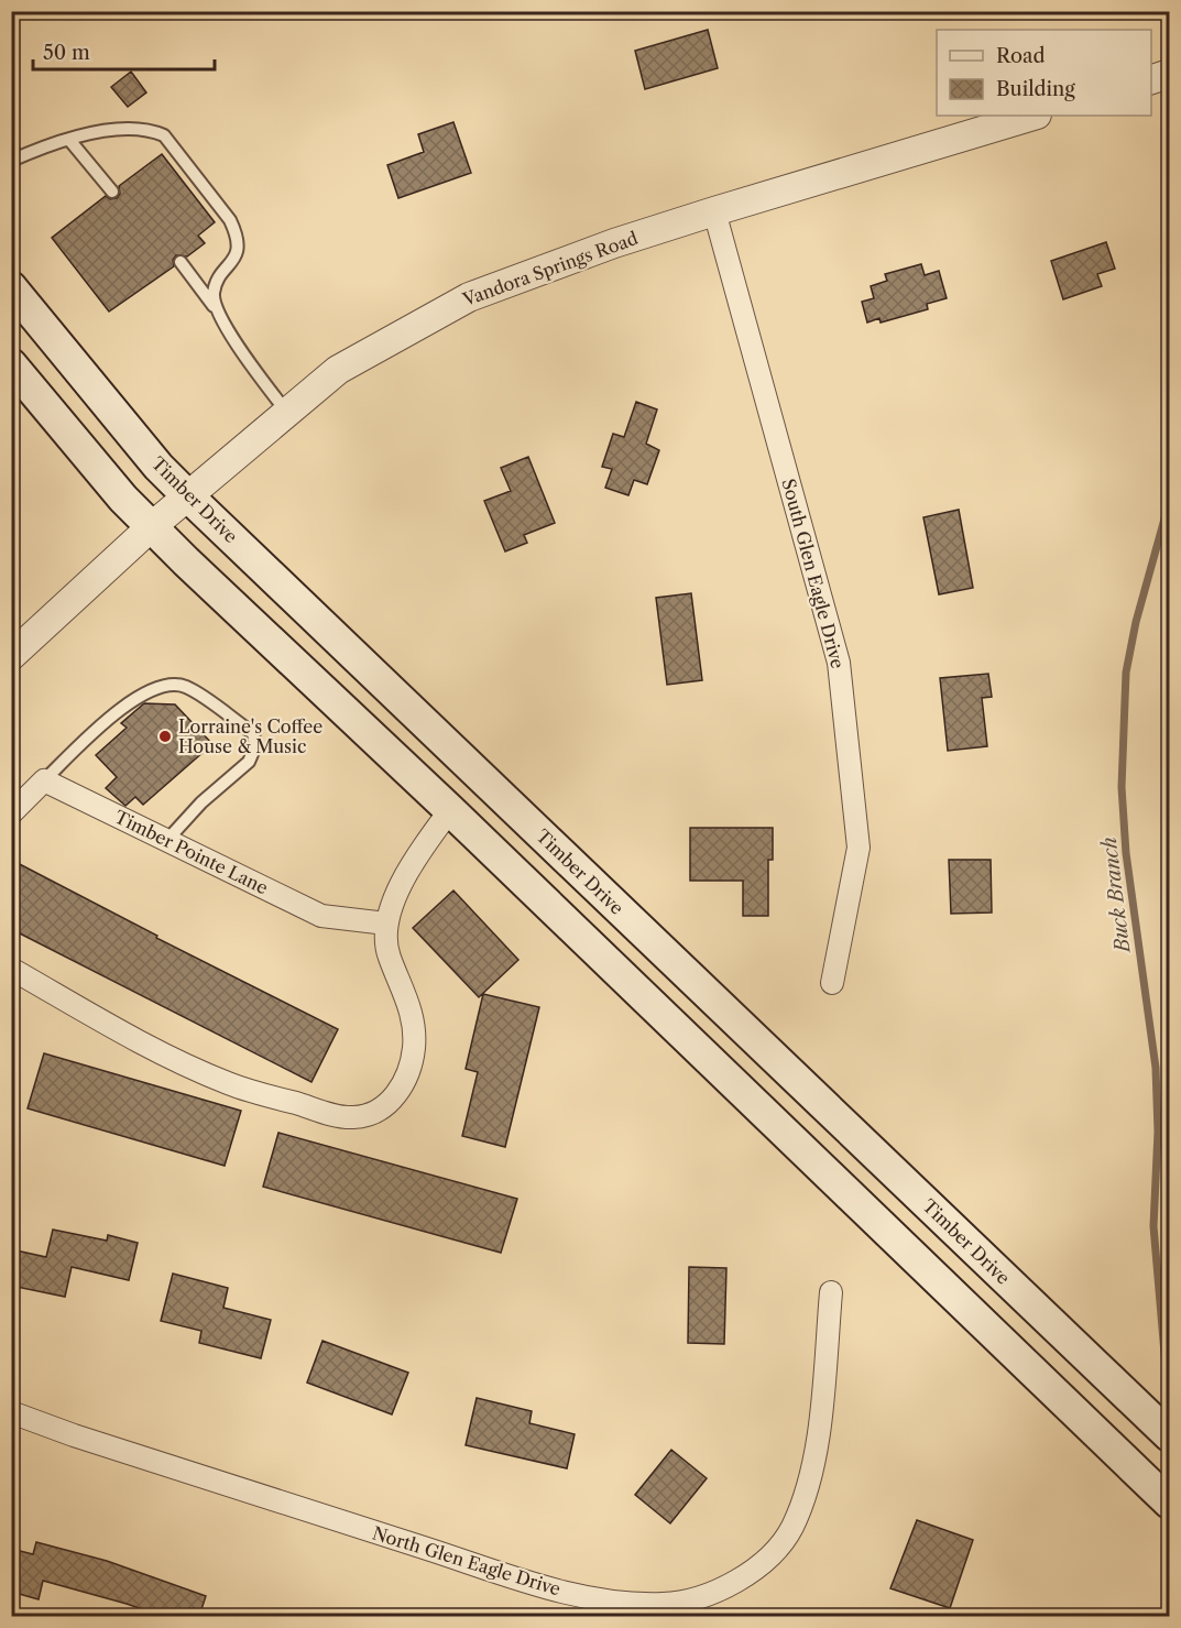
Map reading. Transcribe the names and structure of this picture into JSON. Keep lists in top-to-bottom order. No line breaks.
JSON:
{"streets":{"main road":["Timber Drive"],"street":["Vandora Springs Road","South Glen Eagle Drive","Timber Pointe Lane","North Glen Eagle Drive"]},"crossings":[["Vandora Springs Road","Timber Drive"],["Vandora Springs Road","South Glen Eagle Drive"]],"water":["Buck Branch"],"places":["Lorraine's Coffee House & Music"],"legend":["Road","Building"],"scale_bar":"50 m"}
